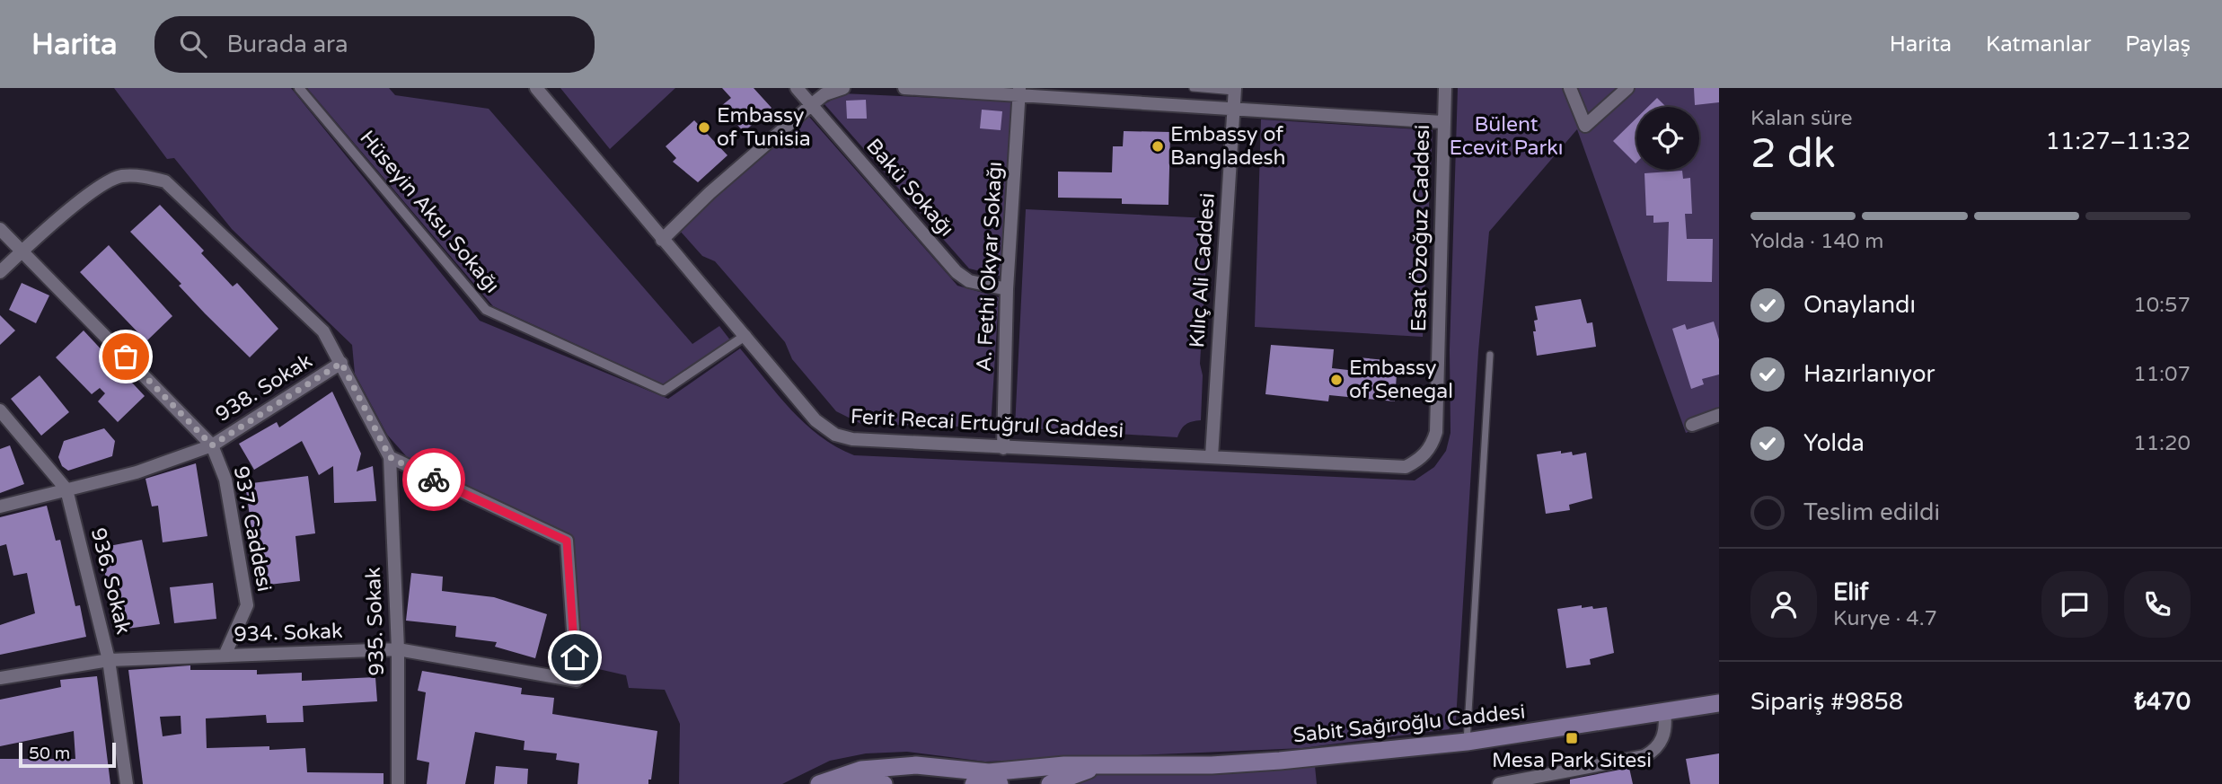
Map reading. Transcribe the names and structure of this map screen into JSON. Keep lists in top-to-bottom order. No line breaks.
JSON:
{"streets":{"main road":["Sabit Sağıroğlu Caddesi"],"street":["Bakü Sokağı","Hüseyin Aksu Sokağı","Esat Özoğuz Caddesi","A. Fethi Okyar Sokağı","Kılıç Ali Caddesi","938. Sokak","Ferit Recai Ertuğrul Caddesi","937. Caddesi","936. Sokak","935. Sokak","934. Sokak"]},"crossings":[["Bakü Sokağı","A. Fethi Okyar Sokağı"],["Hüseyin Aksu Sokağı","Ferit Recai Ertuğrul Caddesi"],["Esat Özoğuz Caddesi","Ferit Recai Ertuğrul Caddesi"],["A. Fethi Okyar Sokağı","Ferit Recai Ertuğrul Caddesi"],["Kılıç Ali Caddesi","Ferit Recai Ertuğrul Caddesi"],["938. Sokak","937. Caddesi"],["938. Sokak","936. Sokak"],["938. Sokak","935. Sokak"],["938. Sokak","934. Sokak"],["937. Caddesi","934. Sokak"],["936. Sokak","934. Sokak"],["935. Sokak","934. Sokak"]],"parks":["Bülent Ecevit Parkı"],"places":{"other":["Embassy of Tunisia","Embassy of Bangladesh","Embassy of Senegal"],"transit":["Mesa Park Sitesi"]},"scale_bar":"50 m","page":{"header":"Harita","search":"Burada ara","nav":["Harita","Katmanlar","Paylaş"],"heading":["2 dk","Kalan süre","11:27–11:32"],"panel":["Elif","Kurye · 4.7","Sipariş #9858","₺470"],"bar":"Yolda · 140 m","list":[["Onaylandı","10:57"],["Hazırlanıyor","11:07"],["Yolda","11:20"],"Teslim edildi"],"scale":"50 m"}}
